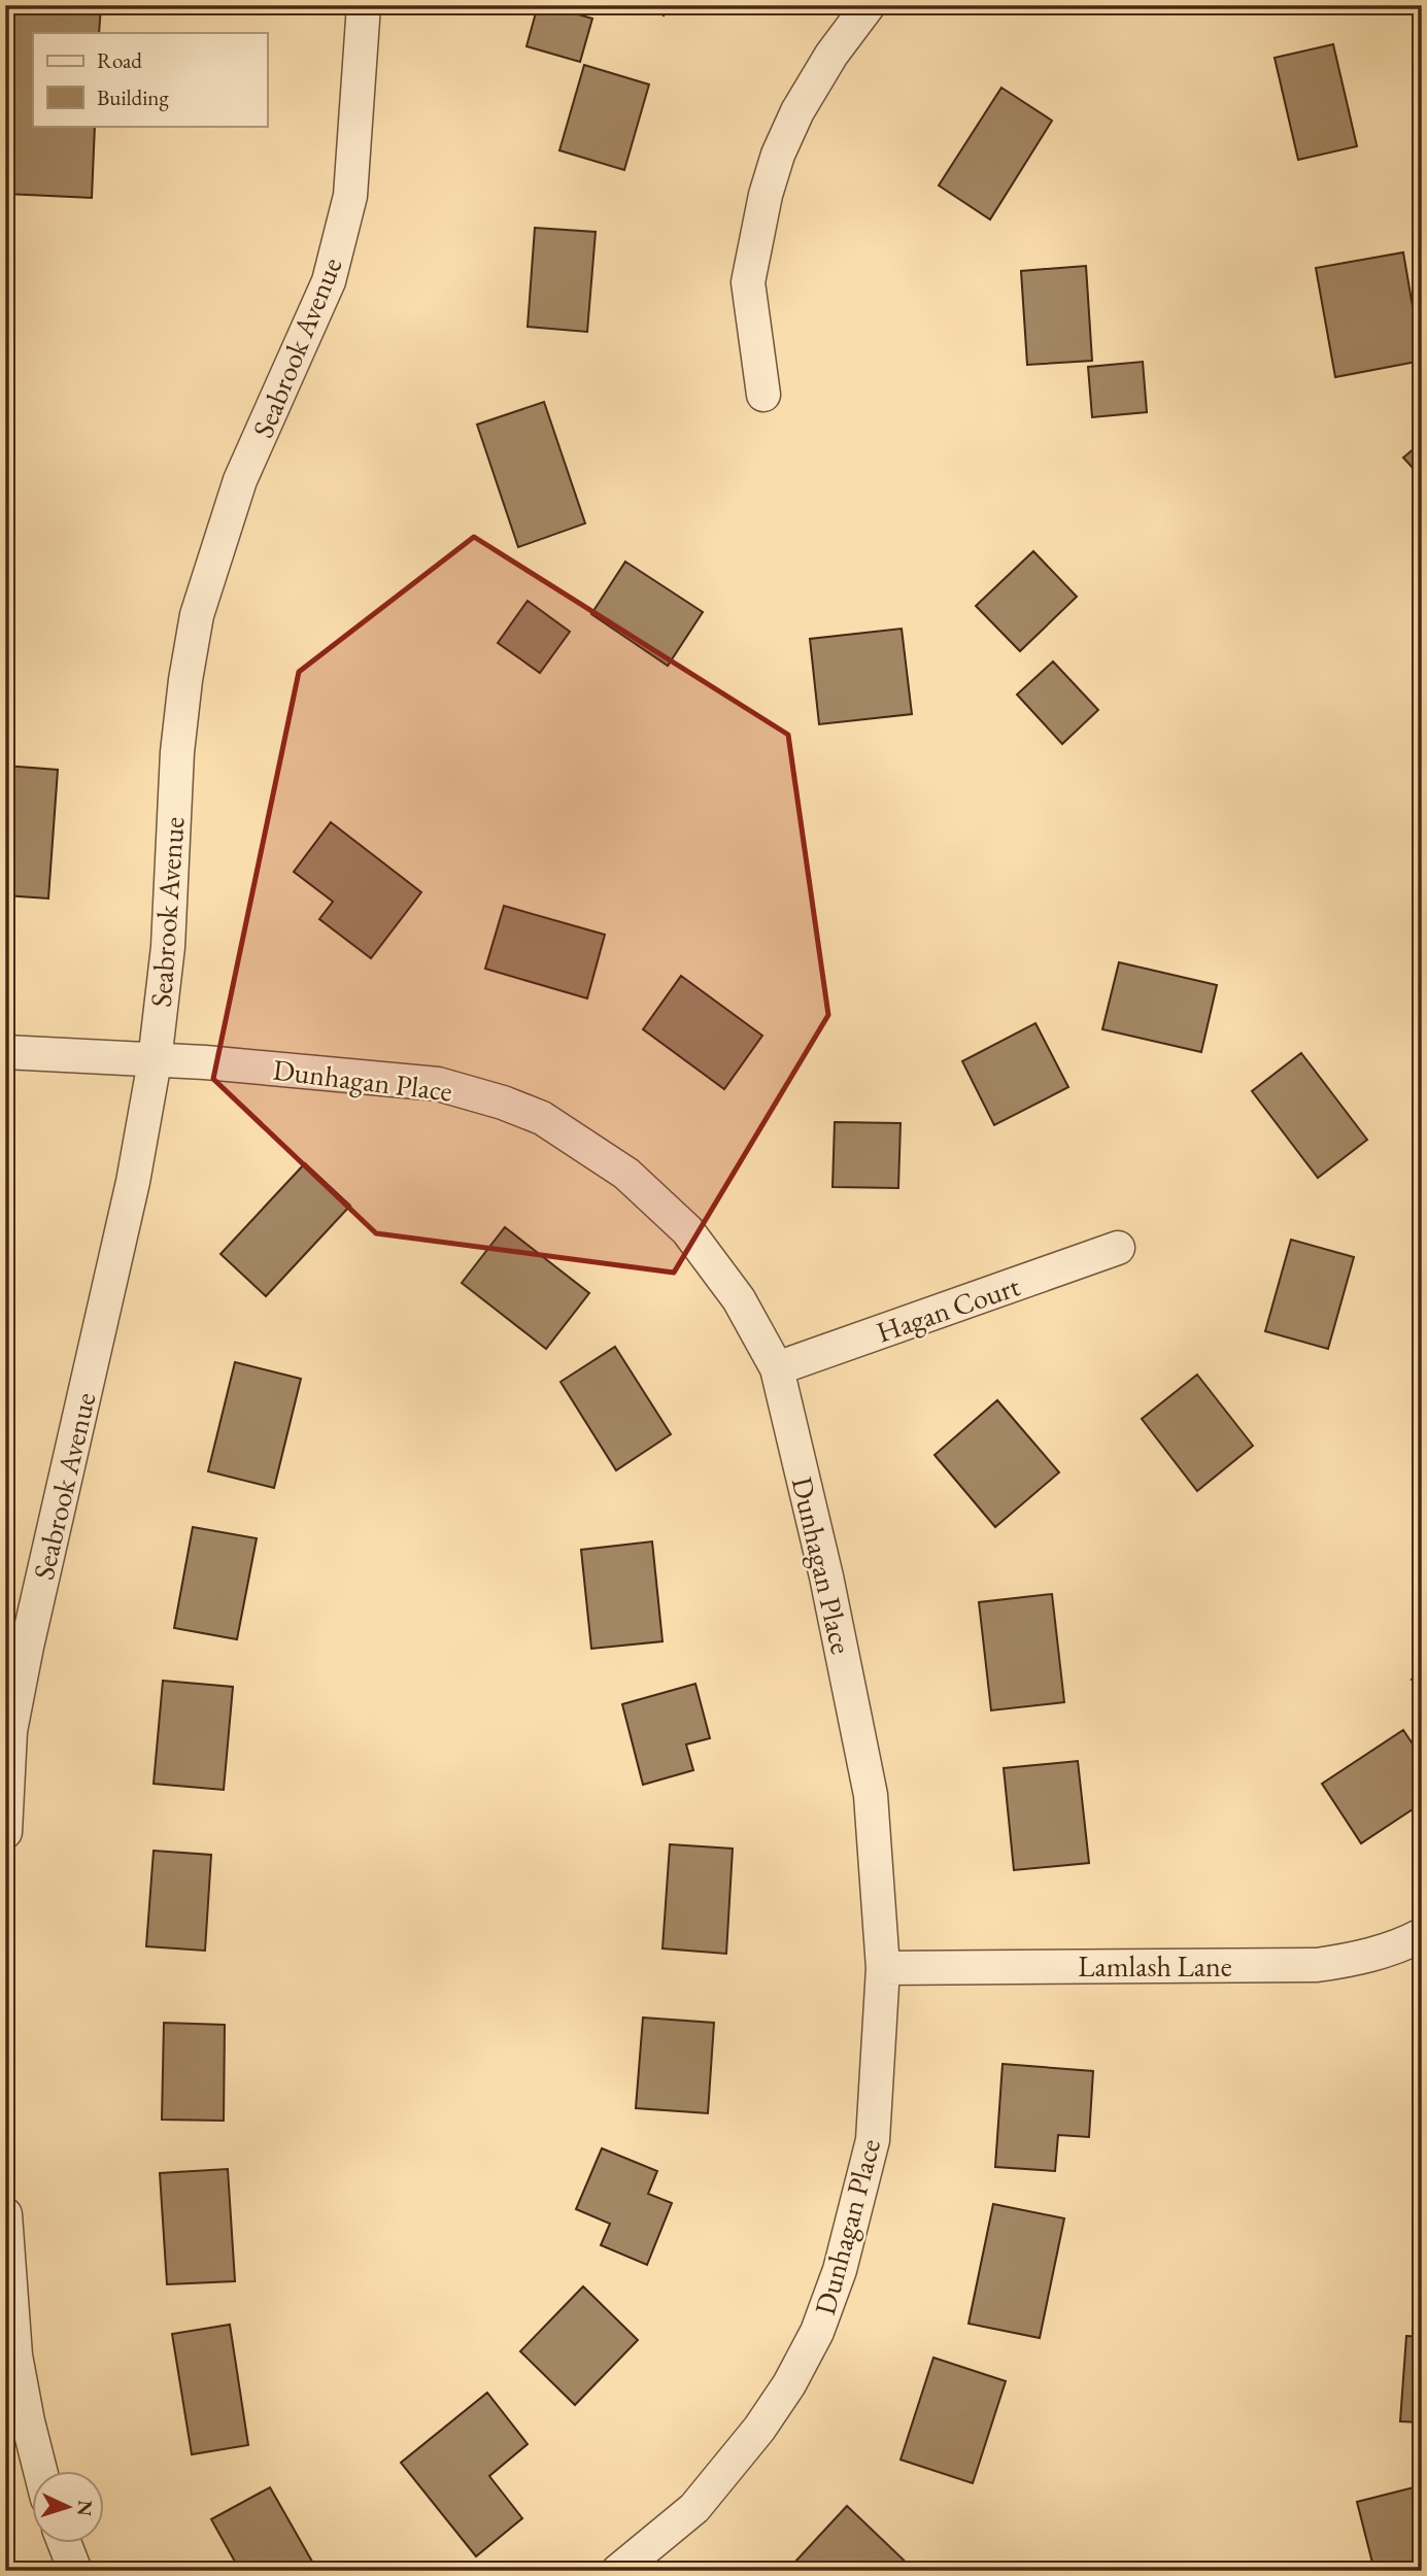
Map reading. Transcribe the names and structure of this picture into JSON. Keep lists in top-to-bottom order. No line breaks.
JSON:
{"streets":{"street":["Seabrook Avenue","Dunhagan Place","Hagan Court","Lamlash Lane"]},"crossings":[["Seabrook Avenue","Dunhagan Place"],["Dunhagan Place","Hagan Court"],["Dunhagan Place","Lamlash Lane"]],"legend":["Road","Building"],"north":"right"}
